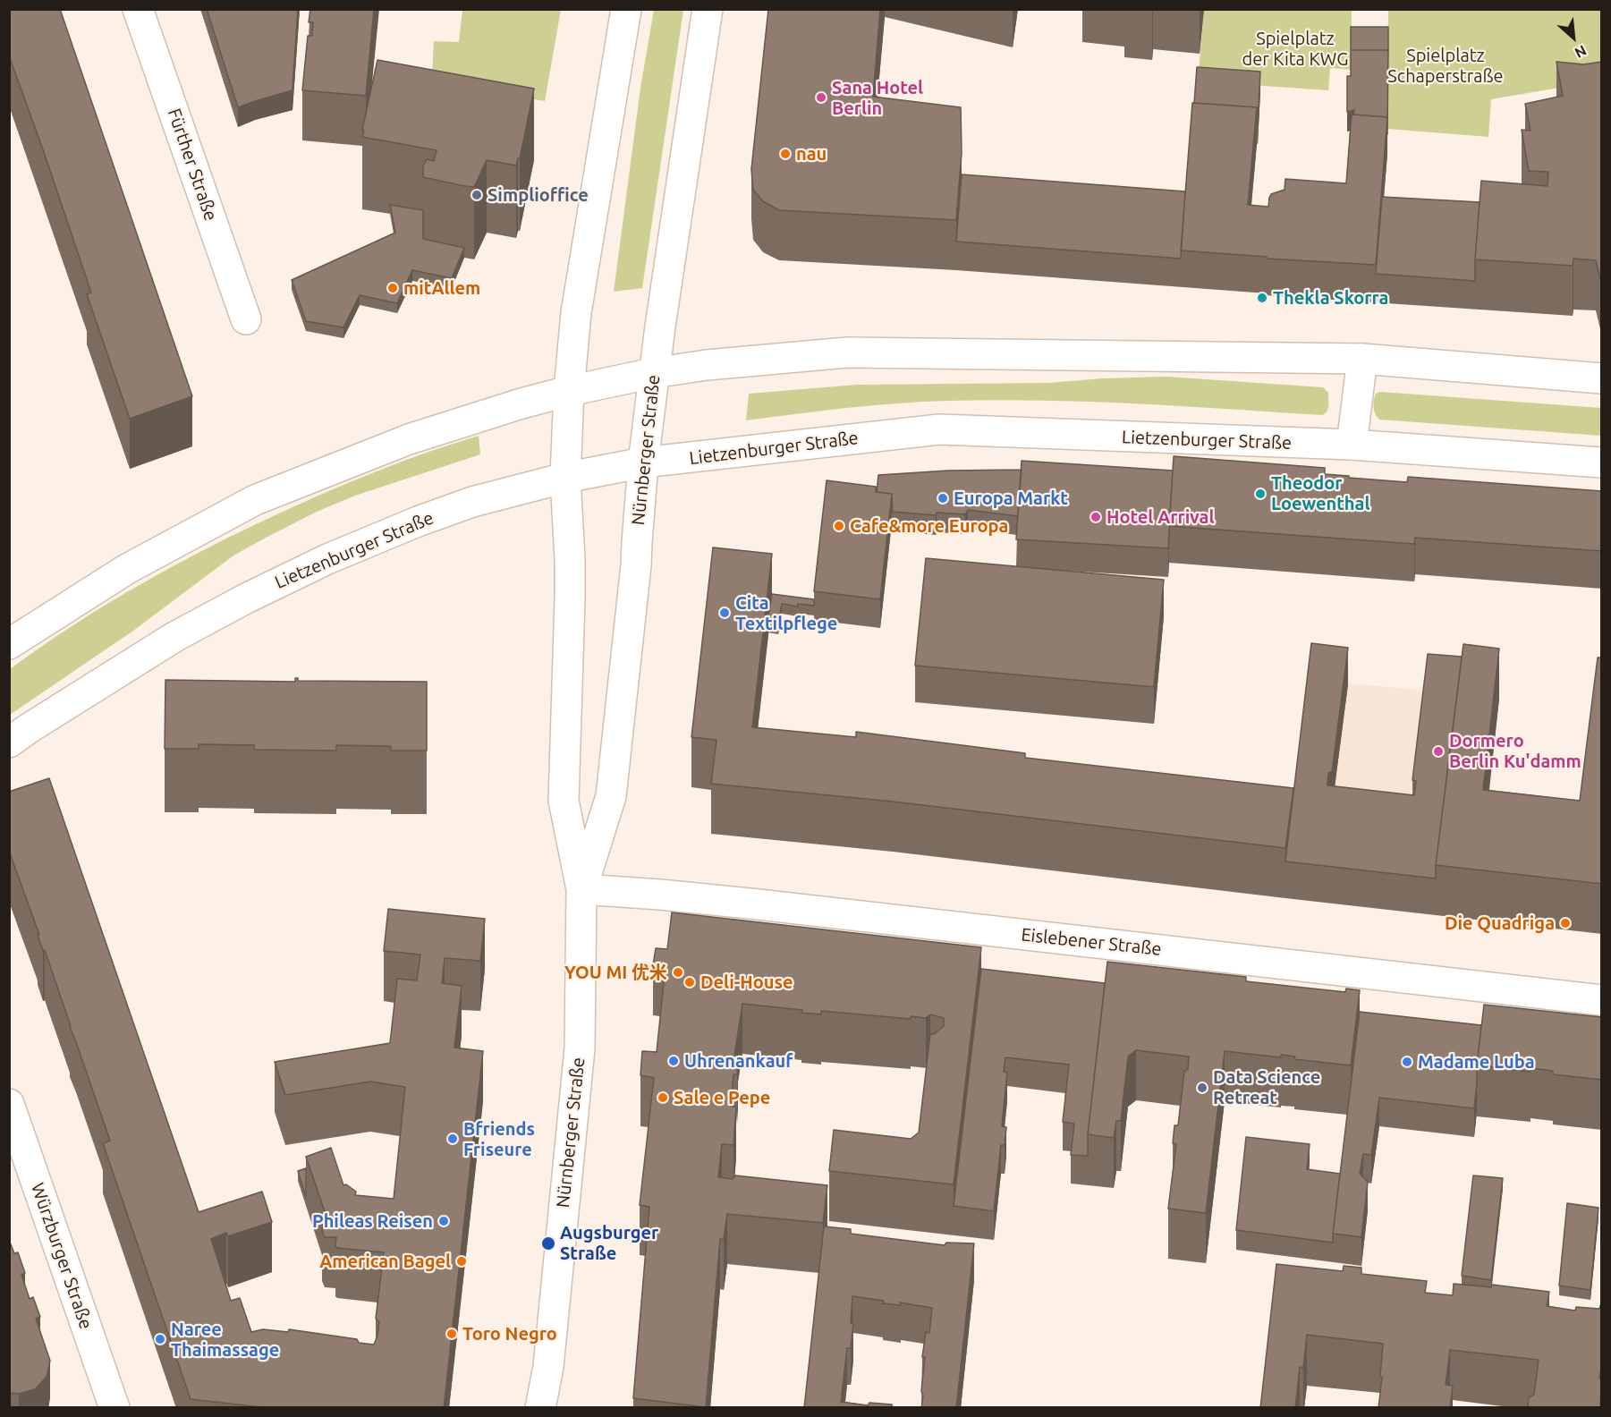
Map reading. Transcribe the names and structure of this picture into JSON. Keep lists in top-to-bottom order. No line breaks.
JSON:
{"streets":{"main road":["Fürther Straße","Lietzenburger Straße","Nürnberger Straße","Eislebener Straße","Würzburger Straße"]},"crossings":[["Lietzenburger Straße","Nürnberger Straße"],["Nürnberger Straße","Eislebener Straße"]],"parks":["Spielplatz der Kita KWG","Spielplatz Schaperstraße"],"places":["Sana Hotel Berlin","nau","Simplioffice","mitAllem","Thekla Skorra","Theodor Loewenthal","Europa Markt","Hotel Arrival","Cafe&more Europa","Cita Textilpflege","Dormero Berlin Ku'damm","Die Quadriga","YOU MI 优米","Deli-House","Uhrenankauf","Madame Luba","Data Science Retreat","Sale e Pepe","Bfriends Friseure","Phileas Reisen","Augsburger Straße","American Bagel","Toro Negro","Naree Thaimassage"],"north":"bottom right"}
